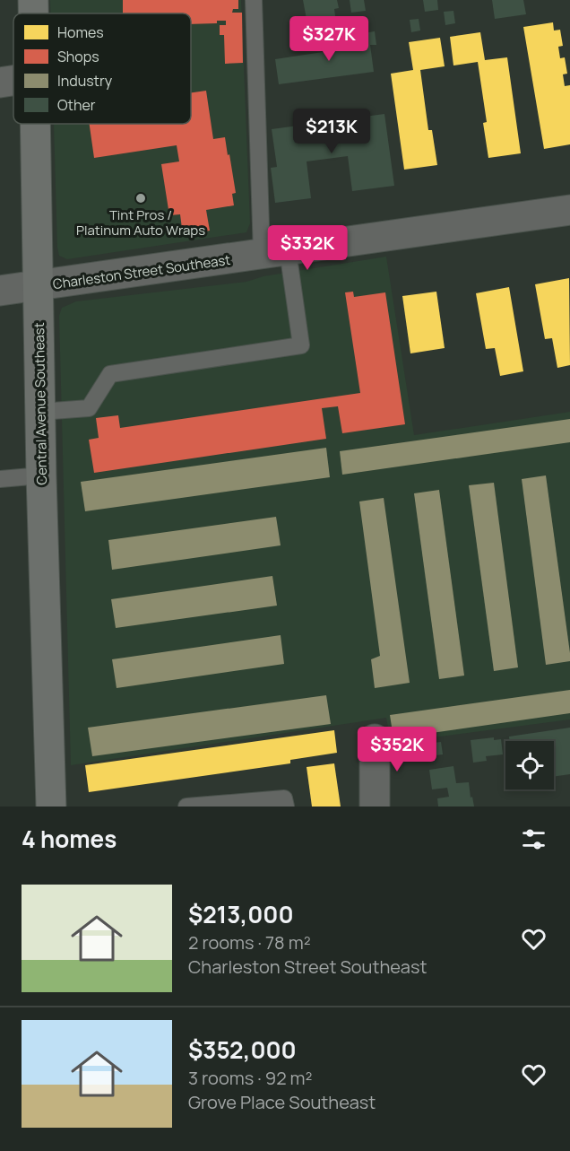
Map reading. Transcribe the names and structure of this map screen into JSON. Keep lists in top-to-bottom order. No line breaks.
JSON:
{"streets":{"main road":["Central Avenue Southeast"],"street":["Charleston Street Southeast"]},"crossings":[["Charleston Street Southeast","Central Avenue Southeast"]],"places":["Tint Pros / Platinum Auto Wraps"],"legend":["Homes","Shops","Industry","Other"],"page":{"price":["$327K","$213K","$332K","$352K"],"heading":"4 homes","list":[{"name":"$213,000","note":"2 rooms · 78 m² · Charleston Street Southeast"},{"name":"$352,000","note":"3 rooms · 92 m² · Grove Place Southeast"}]}}
